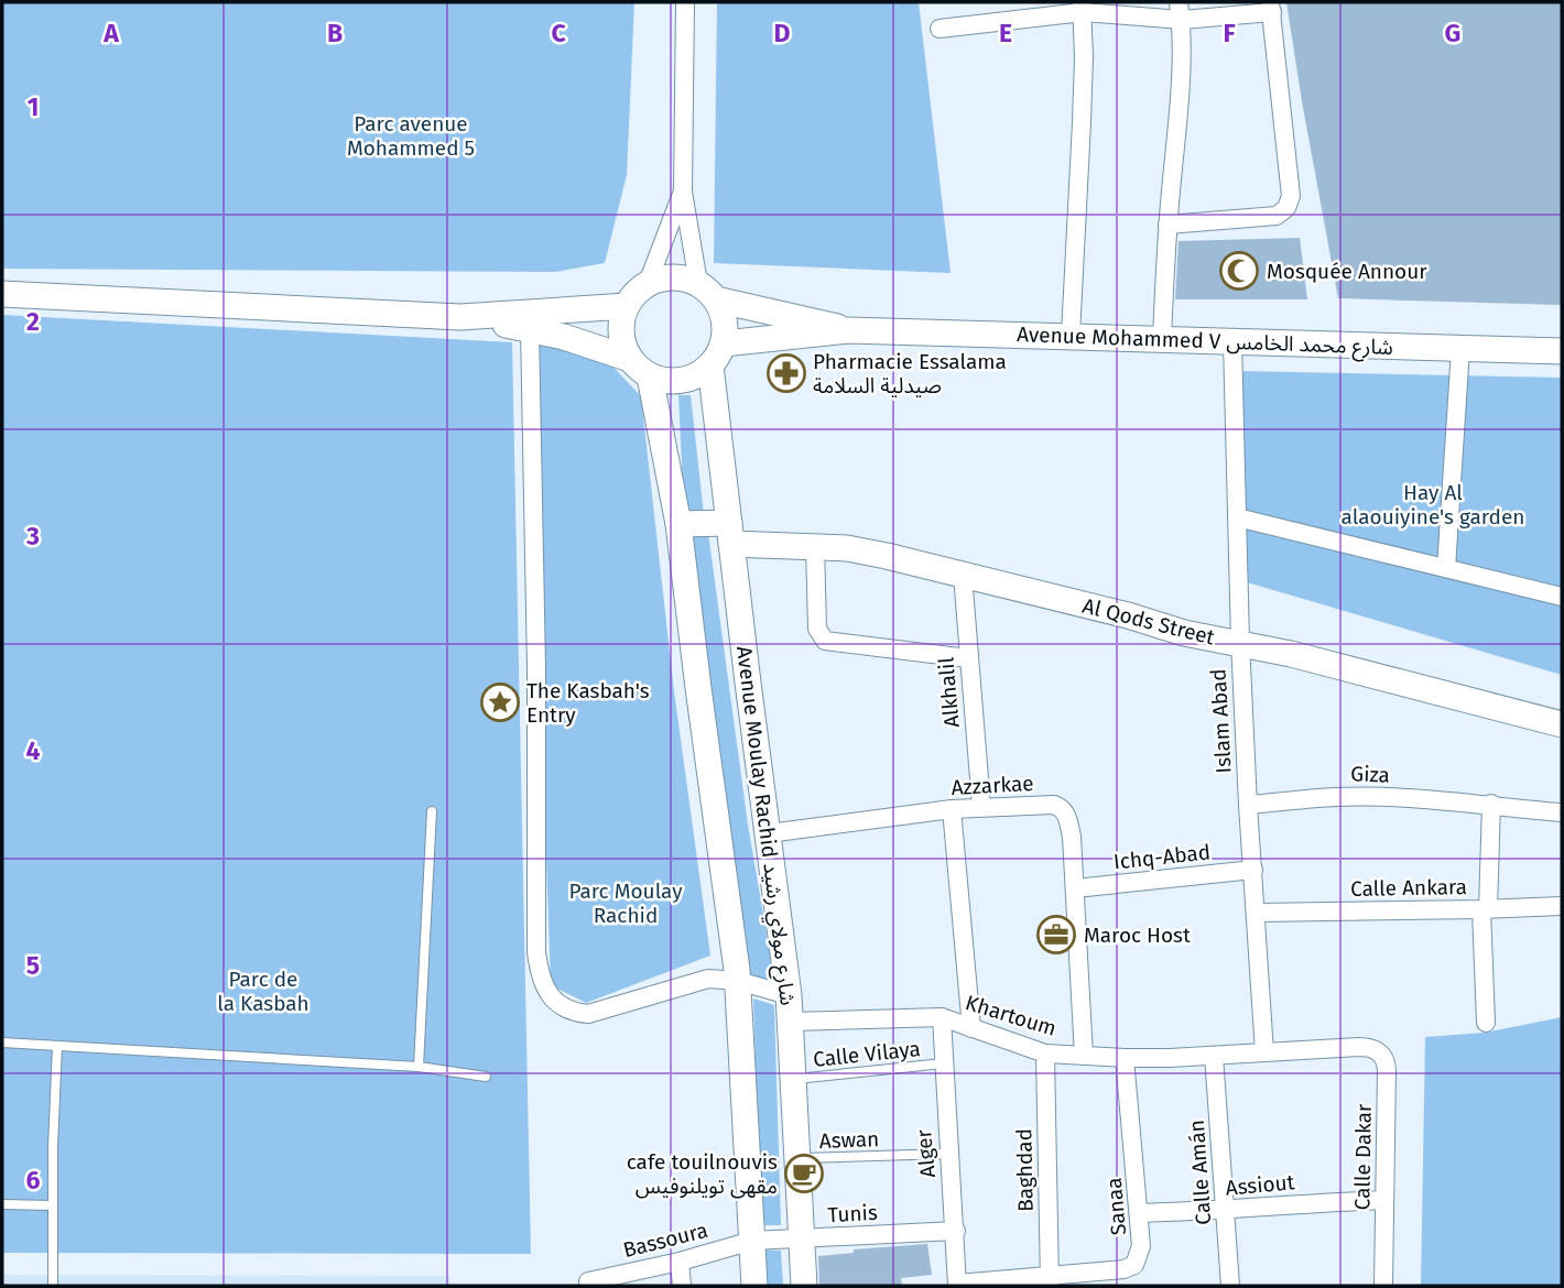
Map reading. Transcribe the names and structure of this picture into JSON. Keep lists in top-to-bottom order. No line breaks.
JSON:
{"streets":{"main road":["Avenue Mohammed V شارع محمد الخامس","Al Qods Street","Avenue Moulay Rachid شارع مولاي رشيد"],"street":["Alkhalil","Islam Abad","Giza","Azzarkae","Ichq-Abad","Calle Ankara","Khartoum","Alger","Calle Dakar","Baghdad","Calle Amán","Assiout","Sanaa","Tunis","Bassoura"],"lane":["Calle Vilaya","Aswan"]},"crossings":[["Avenue Mohammed V شارع محمد الخامس","Islam Abad"],["Al Qods Street","Alkhalil"],["Al Qods Street","Islam Abad"],["Al Qods Street","Avenue Moulay Rachid شارع مولاي رشيد"],["Alkhalil","Azzarkae"],["Islam Abad","Giza"],["Islam Abad","Ichq-Abad"],["Islam Abad","Calle Ankara"],["Islam Abad","Khartoum"],["Azzarkae","Avenue Moulay Rachid شارع مولاي رشيد"],["Azzarkae","Ichq-Abad"],["Azzarkae","Khartoum"],["Avenue Moulay Rachid شارع مولاي رشيد","Khartoum"],["Avenue Moulay Rachid شارع مولاي رشيد","Calle Vilaya"],["Avenue Moulay Rachid شارع مولاي رشيد","Aswan"],["Avenue Moulay Rachid شارع مولاي رشيد","Tunis"],["Khartoum","Alger"],["Khartoum","Calle Dakar"],["Khartoum","Baghdad"],["Khartoum","Calle Amán"],["Khartoum","Sanaa"],["Calle Vilaya","Alger"],["Aswan","Alger"],["Alger","Sanaa"],["Alger","Tunis"],["Calle Dakar","Assiout"],["Baghdad","Sanaa"],["Calle Amán","Assiout"],["Assiout","Sanaa"],["Tunis","Bassoura"]],"parks":["Parc avenue Mohammed 5","Hay Al alaouiyine's garden","Parc Moulay Rachid","Parc de la Kasbah"],"places":{"mosque":["Mosquée Annour"],"pharmacy":["Pharmacie Essalama صيدلية السلامة"],"place":["The Kasbah's Entry"],"office":["Maroc Host"],"cafe":["cafe touilnouvis مقهى تويلنوفيس"]},"grid":{"columns":["A","B","C","D","E","F","G"],"rows":["1","2","3","4","5","6"]}}
